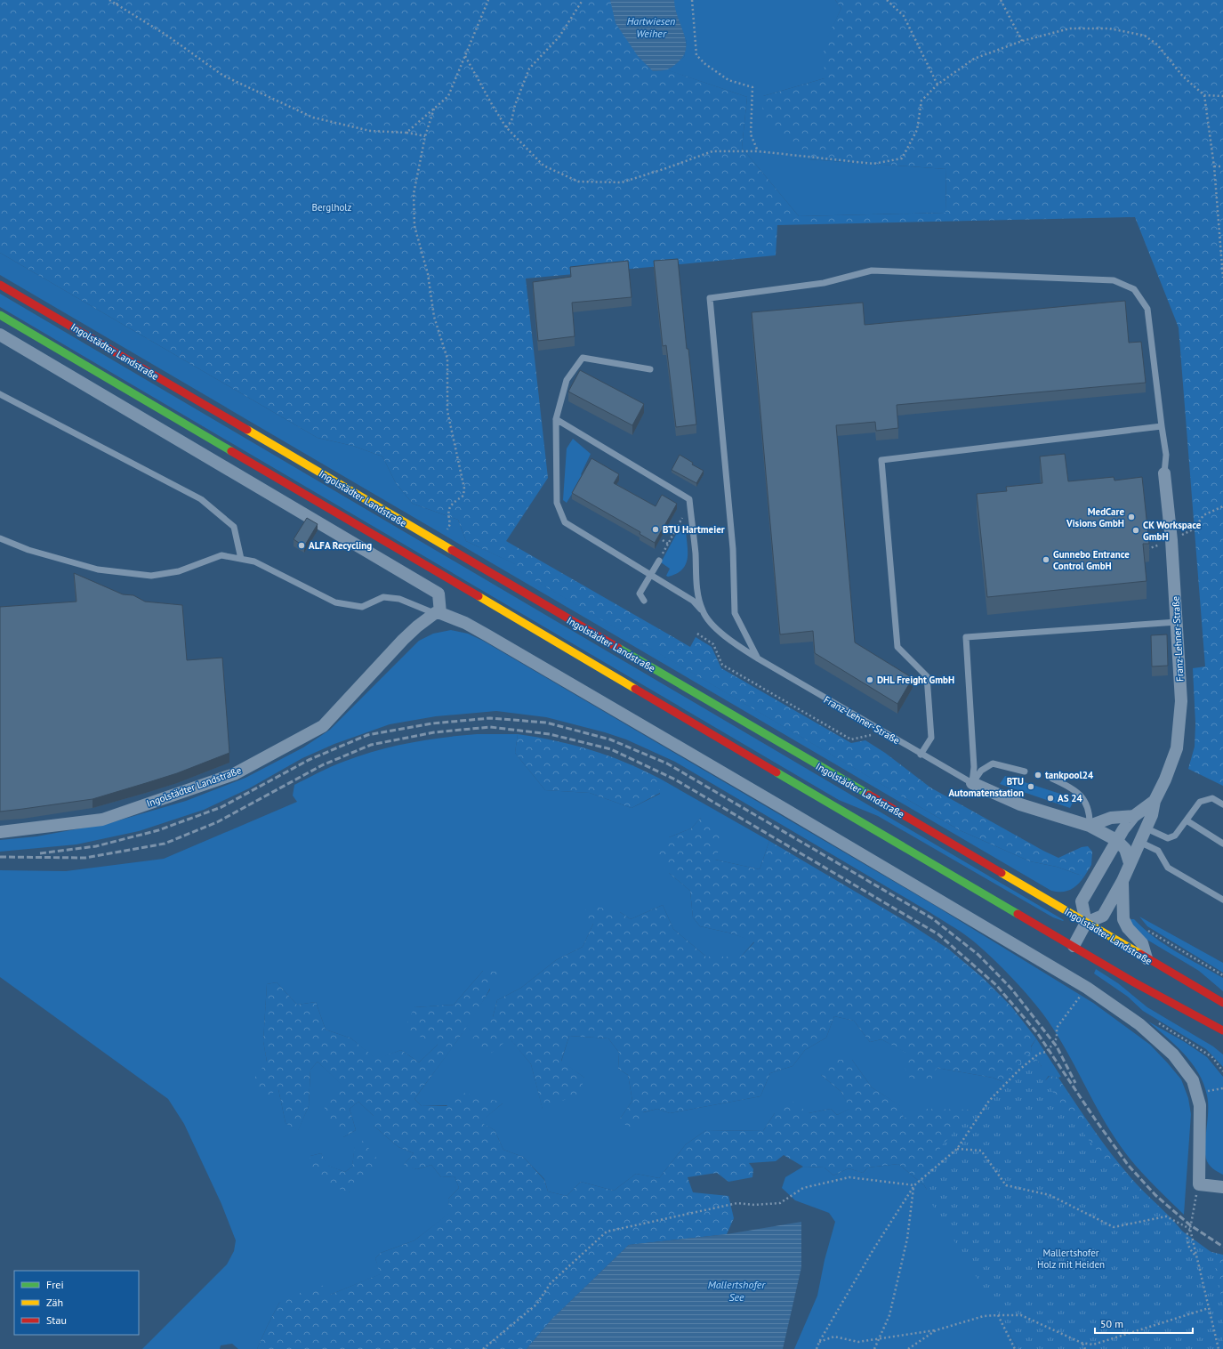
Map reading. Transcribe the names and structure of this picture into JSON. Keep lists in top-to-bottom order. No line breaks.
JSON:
{"streets":{"main road":["Ingolstädter Landstraße"],"street":["Franz-Lehner-Straße"]},"crossings":[["Ingolstädter Landstraße","Franz-Lehner-Straße"]],"water":["Hartwiesen Weiher","Mallertshofer See"],"parks":["Berglholz","Mallertshofer Holz mit Heiden"],"places":["MedCare Visions GmbH","BTU Hartmeier","CK Workspace GmbH","ALFA Recycling","Gunnebo Entrance Control GmbH","DHL Freight GmbH","tankpool24","BTU Automatenstation","AS 24"],"legend":["Frei","Zäh","Stau"],"scale_bar":"50 m"}
